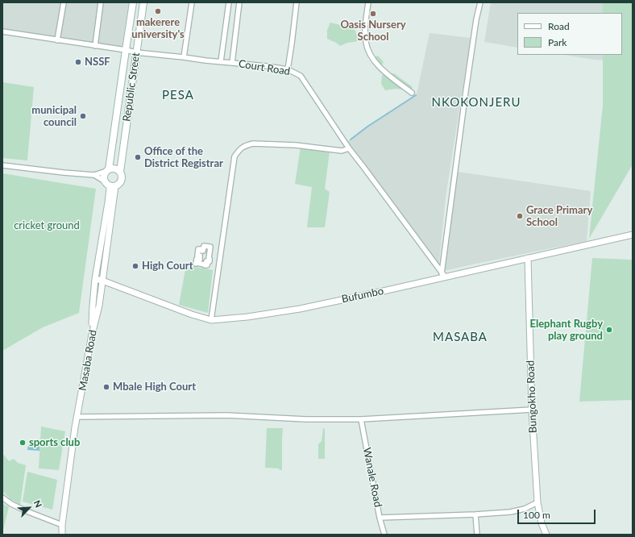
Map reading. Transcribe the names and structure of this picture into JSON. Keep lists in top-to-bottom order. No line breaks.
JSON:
{"streets":{"main road":["Republic Street"],"street":["Court Road","Bufumbo","Masaba Road","Bungokho Road","Wanale Road"]},"crossings":[["Court Road","Republic Street"],["Court Road","Bufumbo"],["Republic Street","Masaba Road"],["Bufumbo","Masaba Road"],["Bufumbo","Bungokho Road"]],"districts":["PESA","NKOKONJERU","MASABA"],"parks":["cricket ground"],"places":["makerere university's","Oasis Nursery School","NSSF","municipal council","Office of the District Registrar","Grace Primary School","High Court","Elephant Rugby play ground","Mbale High Court","sports club"],"legend":["Road","Park"],"scale_bar":"100 m","north":"top right"}
